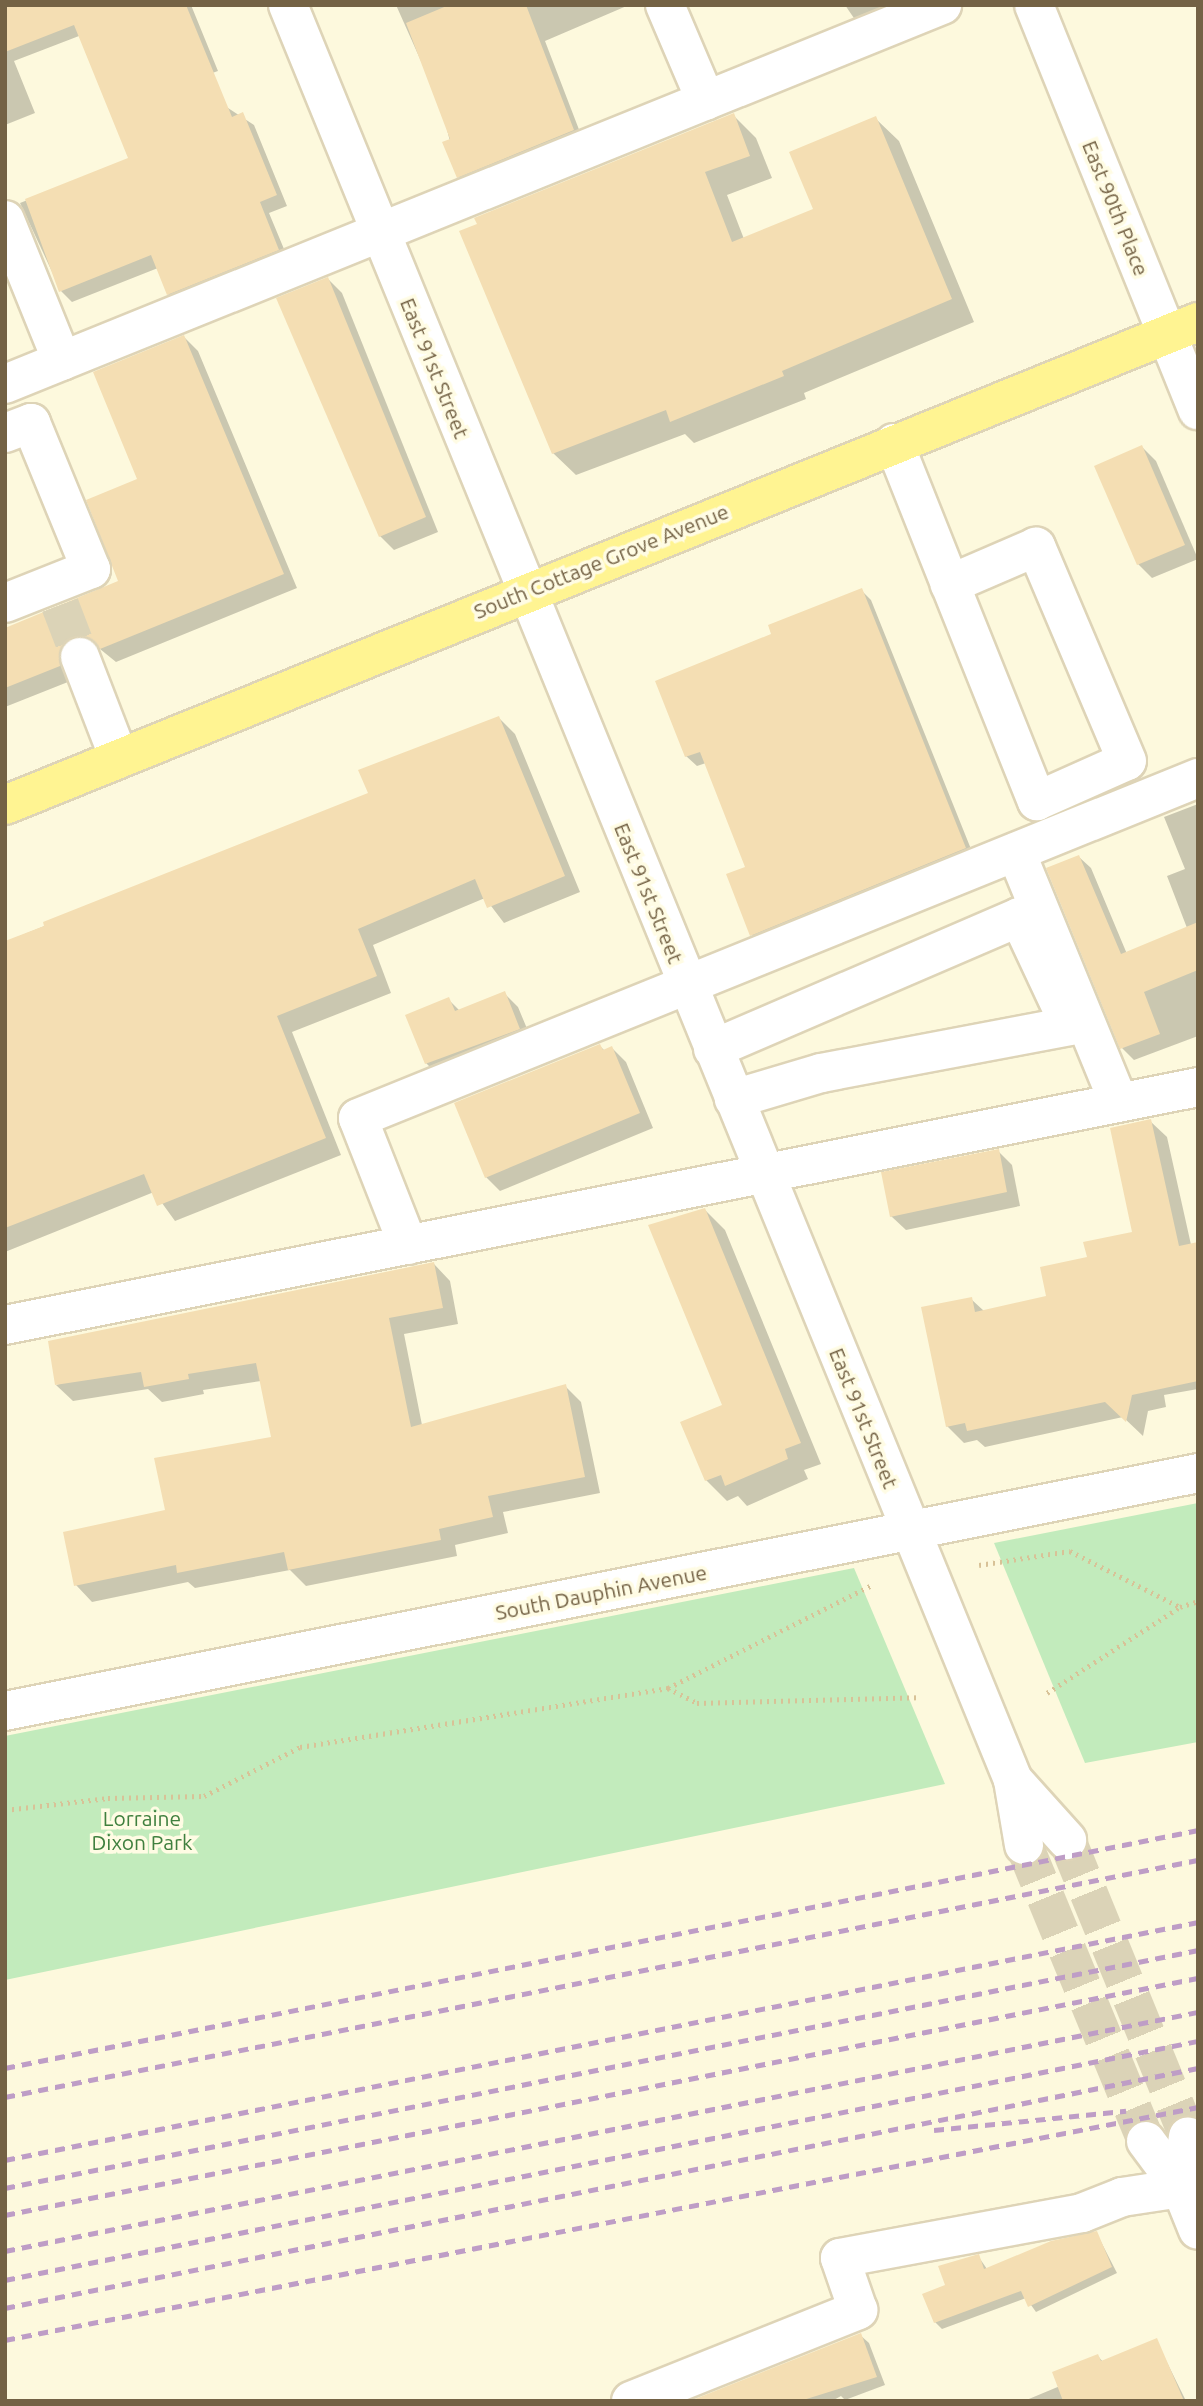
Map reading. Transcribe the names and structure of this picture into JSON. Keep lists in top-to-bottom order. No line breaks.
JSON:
{"streets":{"main road":["South Cottage Grove Avenue"],"street":["East 90th Place","East 91st Street","South Dauphin Avenue"]},"crossings":[["East 90th Place","South Cottage Grove Avenue"],["East 91st Street","South Cottage Grove Avenue"],["East 91st Street","South Dauphin Avenue"]],"parks":["Lorraine Dixon Park"]}
